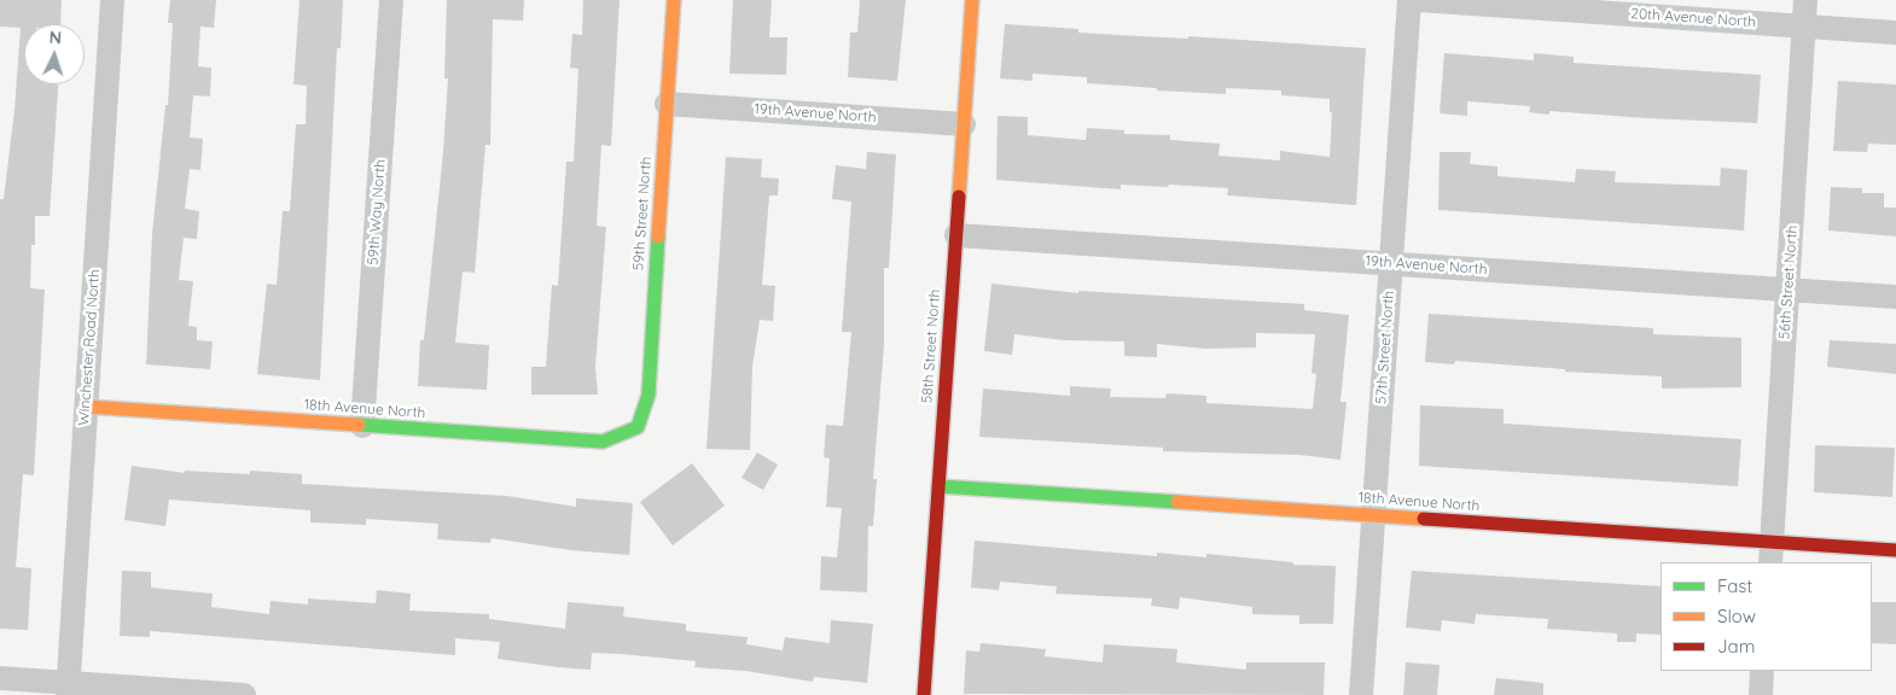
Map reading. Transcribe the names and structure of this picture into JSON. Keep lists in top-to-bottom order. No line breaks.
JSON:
{"streets":{"street":["20th Avenue North","19th Avenue North","59th Way North","59th Street North","56th Street North","58th Street North","Winchester Road North","57th Street North","18th Avenue North"]},"crossings":[["20th Avenue North","56th Street North"],["19th Avenue North","59th Street North"],["19th Avenue North","56th Street North"],["19th Avenue North","58th Street North"],["19th Avenue North","57th Street North"],["59th Way North","18th Avenue North"],["59th Street North","18th Avenue North"],["56th Street North","18th Avenue North"],["58th Street North","18th Avenue North"],["Winchester Road North","18th Avenue North"],["57th Street North","18th Avenue North"]],"legend":["Fast","Slow","Jam"],"north":"top"}
